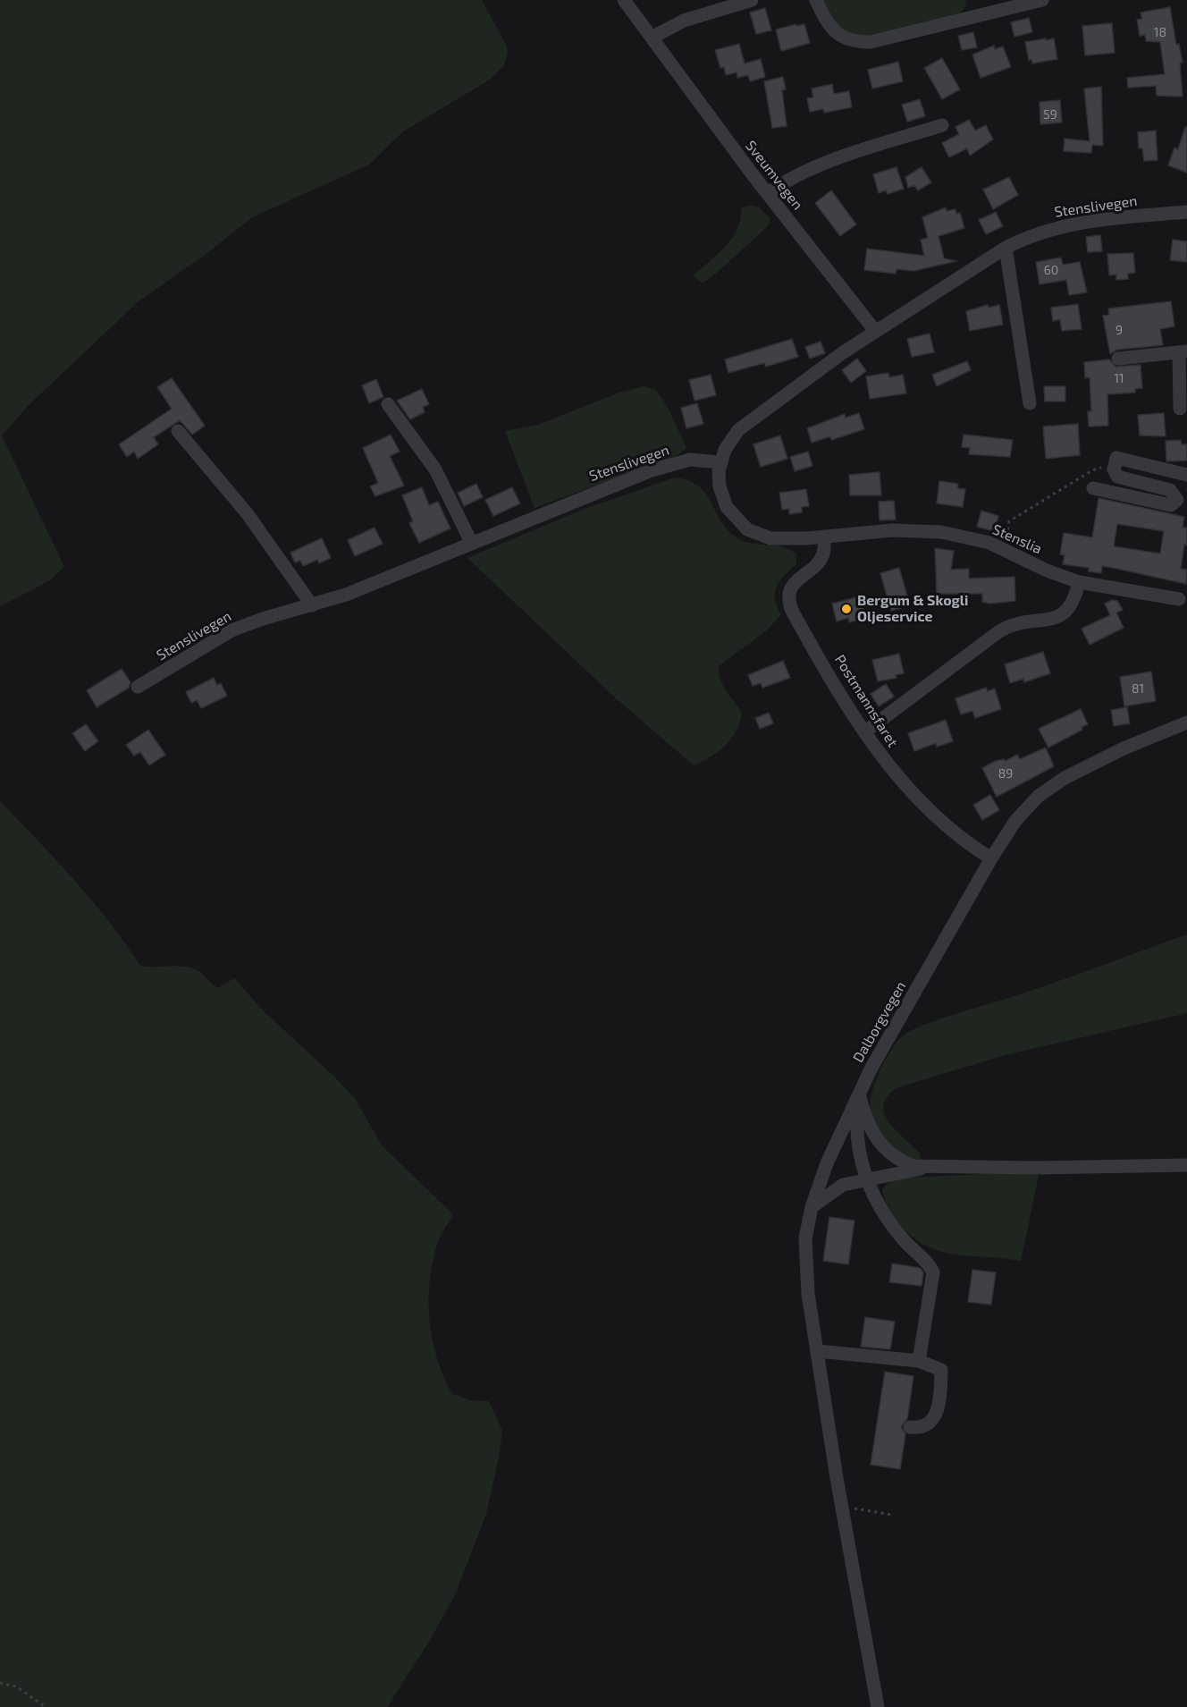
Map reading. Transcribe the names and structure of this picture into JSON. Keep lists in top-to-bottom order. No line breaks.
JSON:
{"streets":{"street":["Sveumvegen","Stenslivegen","Stenslia","Postmannsfaret","Dalborgvegen"]},"crossings":[["Sveumvegen","Stenslivegen"],["Stenslivegen","Stenslia"],["Stenslia","Postmannsfaret"],["Postmannsfaret","Dalborgvegen"]],"places":["Bergum & Skogli Oljeservice"],"house_numbers":["18","59","60","9","11","81","89"]}
